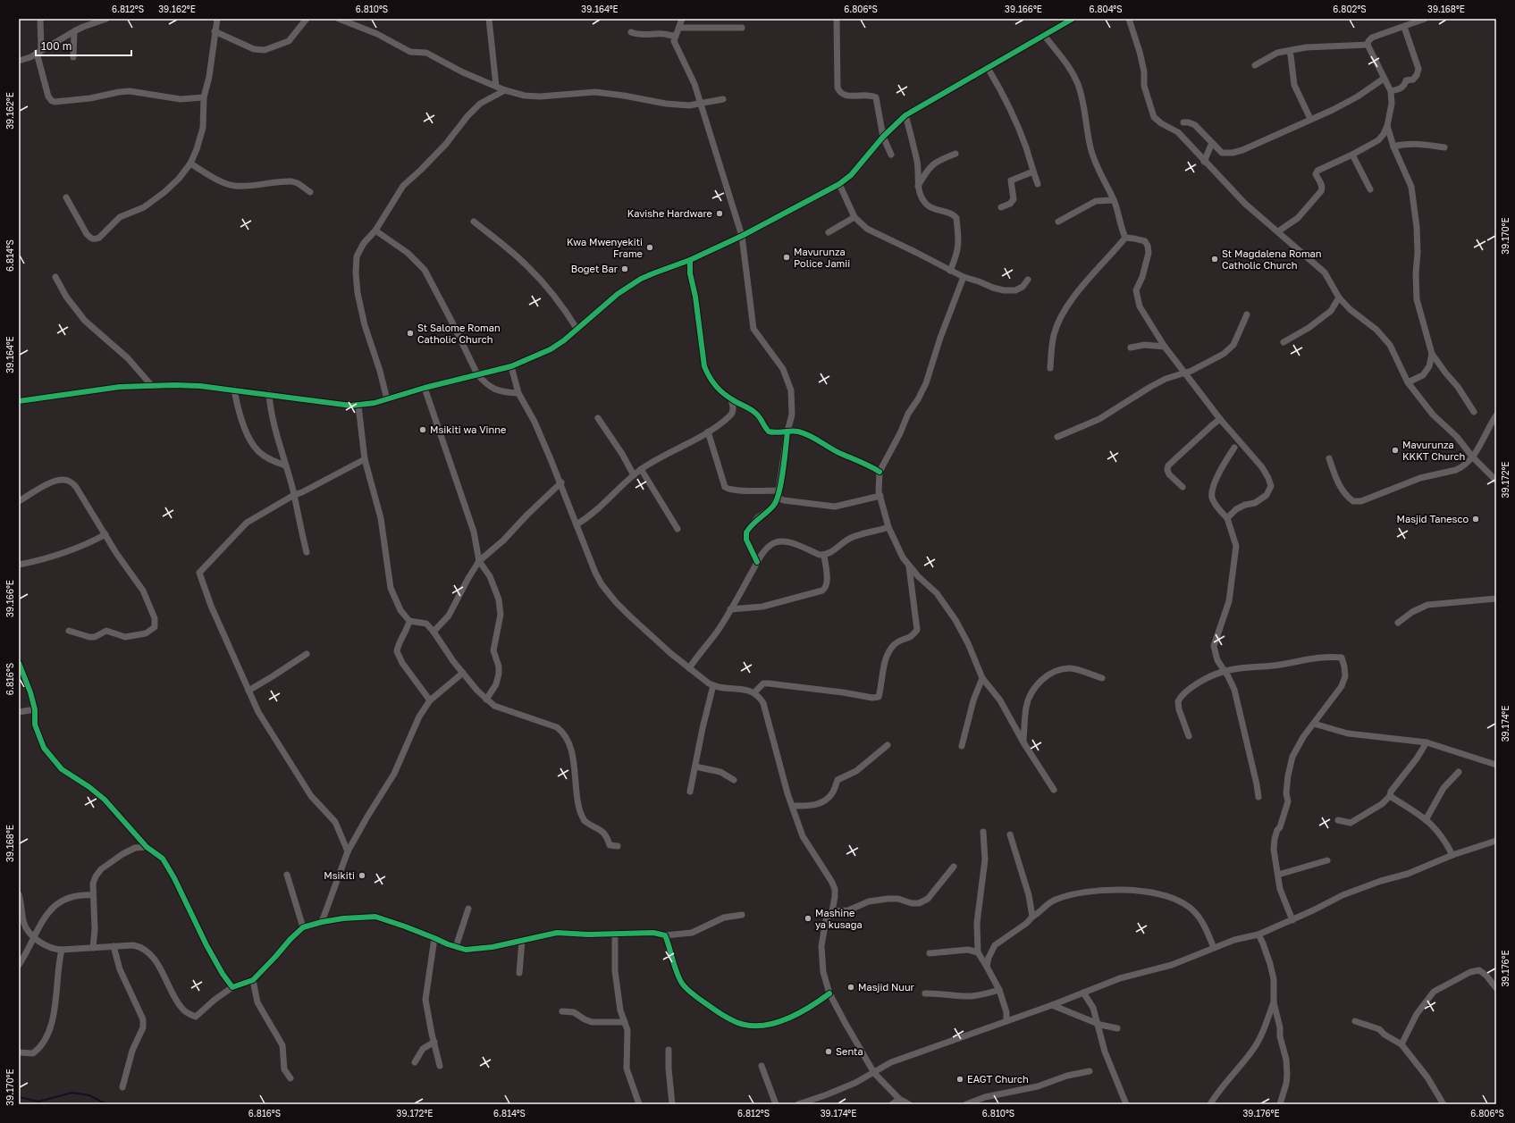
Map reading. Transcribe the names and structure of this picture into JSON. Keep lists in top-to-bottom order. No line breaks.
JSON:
{"places":["Kavishe Hardware","Kwa Mwenyekiti Frame","Mavurunza Police Jamii","St Magdalena Roman Catholic Church","Boget Bar","St Salome Roman Catholic Church","Msikiti wa Vinne","Mavurunza KKKT Church","Masjid Tanesco","Msikiti","Mashine ya kusaga","Masjid Nuur","Senta","EAGT Church"],"scale_bar":"100 m","coordinates":["6.812°S","39.162°E","6.810°S","39.164°E","6.806°S","39.166°E","6.804°S","6.802°S","39.168°E","39.170°E","6.814°S","39.172°E","6.816°S","39.174°E","39.176°E"]}
